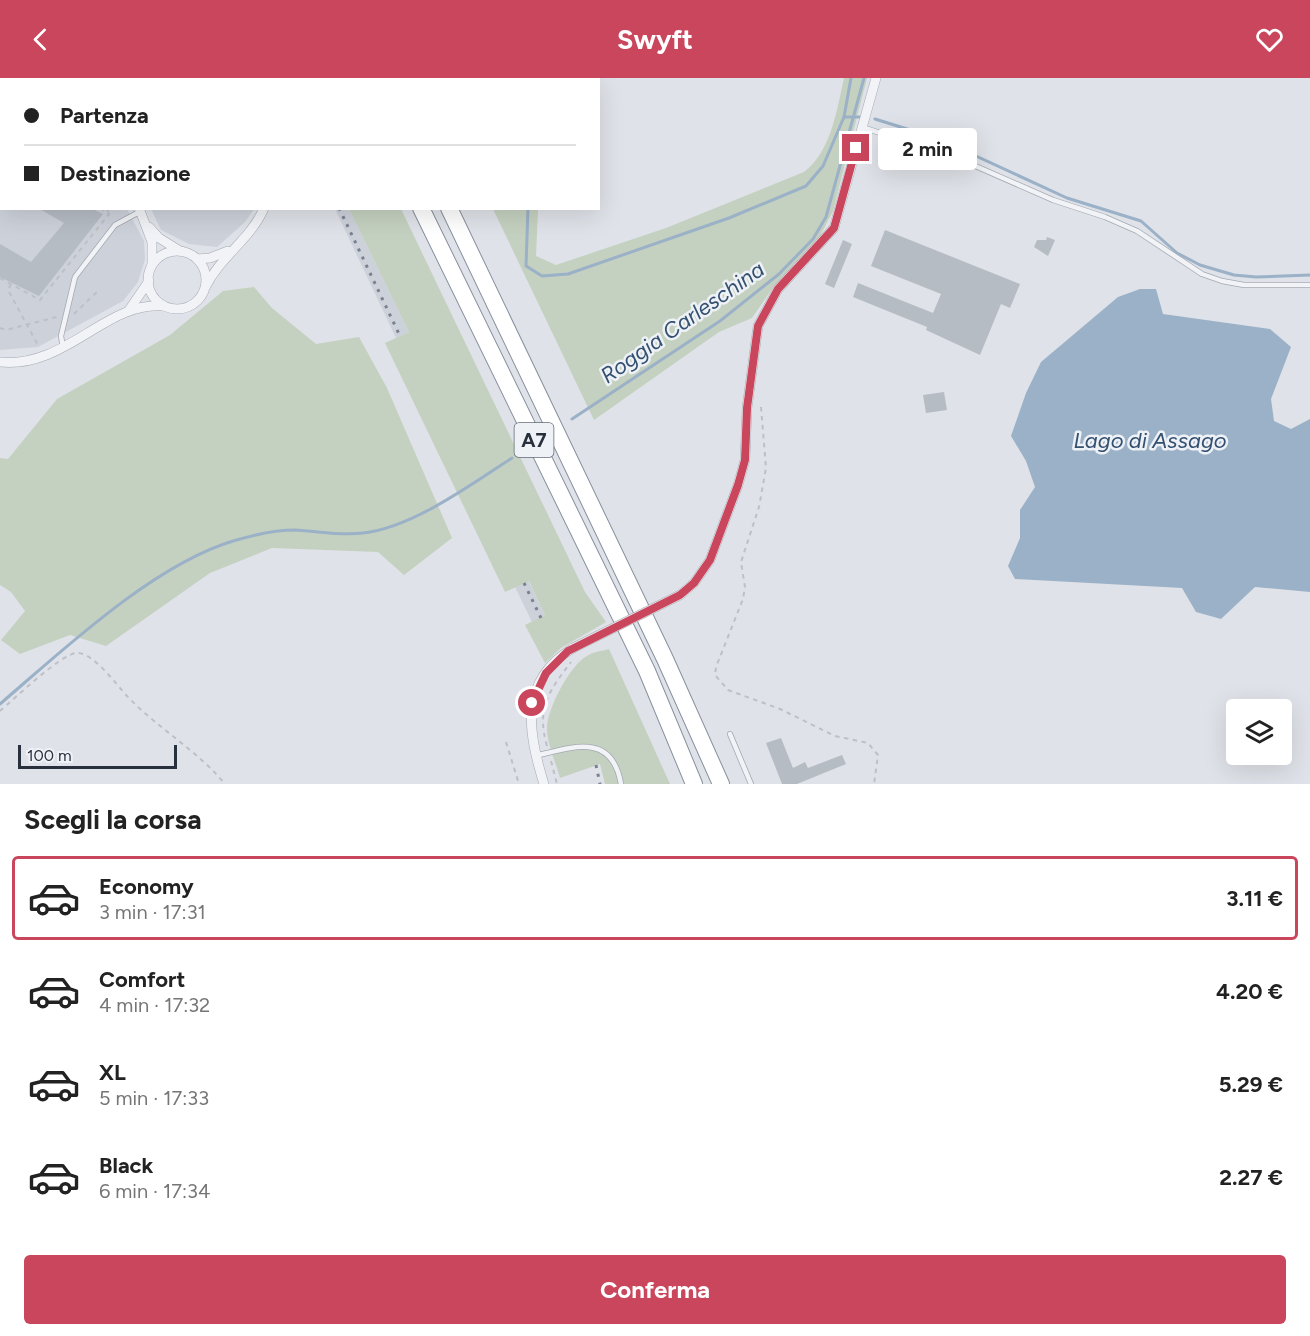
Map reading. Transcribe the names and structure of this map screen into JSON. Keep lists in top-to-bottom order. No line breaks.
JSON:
{"streets":{"highway":["A7"]},"water":["Roggia Carleschina","Lago di Assago"],"scale_bar":"100 m","page":{"header":"Swyft","banner":["Partenza","Destinazione"],"bubble":"2 min","scale":"100 m","heading":"Scegli la corsa","list":[{"name":"Economy","note":"3 min · 17:31","value":"3.11 €"},{"name":"Comfort","note":"4 min · 17:32","value":"4.20 €"},{"name":"XL","note":"5 min · 17:33","value":"5.29 €"},{"name":"Black","note":"6 min · 17:34","value":"2.27 €"}],"buttons":"Conferma"}}
